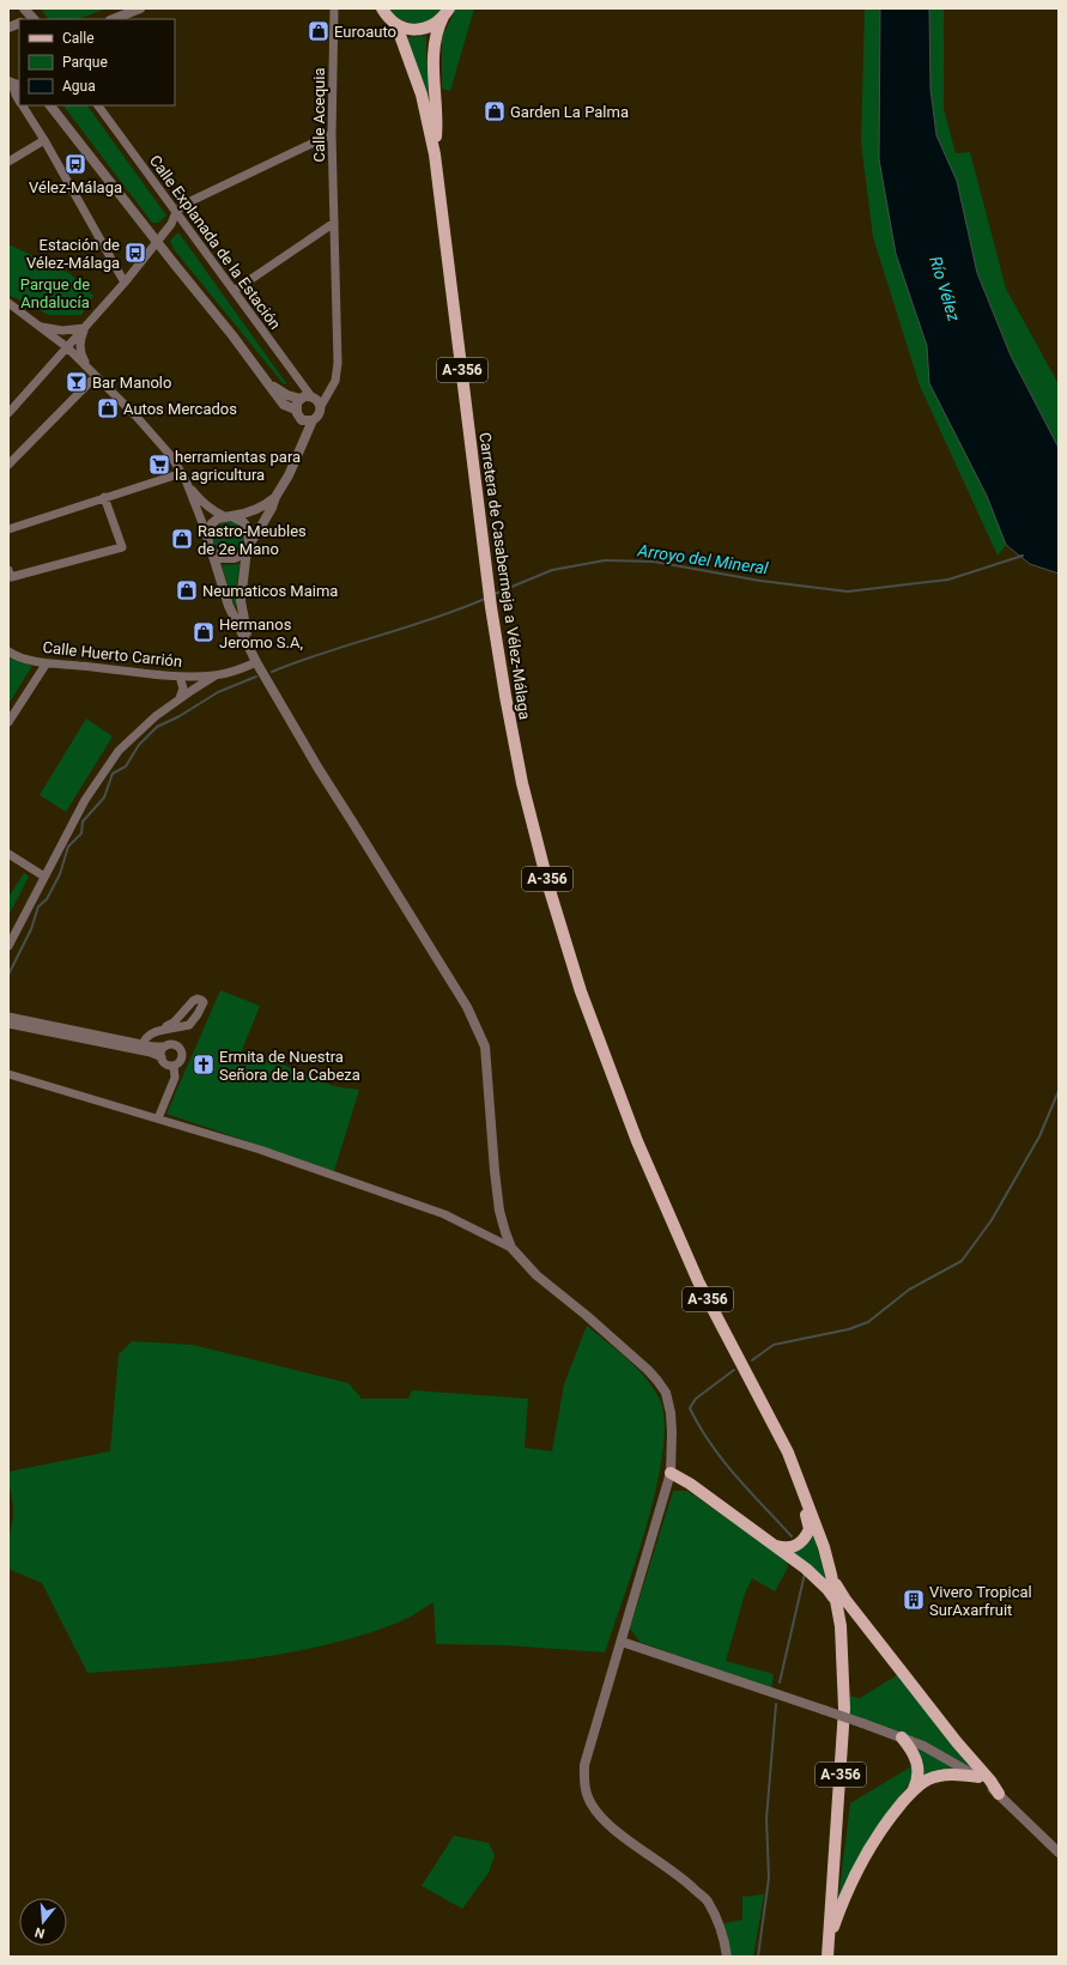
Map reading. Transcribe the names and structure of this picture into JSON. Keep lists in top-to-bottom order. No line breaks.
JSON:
{"streets":{"main road":["A-356","Carretera de Casabermeja a Vélez-Málaga"],"street":["Calle Acequia","Calle Explanada de la Estación","Calle Huerto Carrión"]},"crossings":[["Calle Acequia","Calle Explanada de la Estación"],["A-356","Carretera de Casabermeja a Vélez-Málaga"]],"water":["Río Vélez","Arroyo del Mineral"],"parks":["Parque de Andalucía"],"places":{"shop":["Euroauto","Garden La Palma","Autos Mercados","Rastro-Meubles de 2e Mano","Neumaticos Maima","Hermanos Jeromo S.A,"],"bus stop":["Vélez-Málaga","Estación de Vélez-Málaga"],"bar":["Bar Manolo"],"supermarket":["herramientas para la agricultura"],"church":["Ermita de Nuestra Señora de la Cabeza"],"building":["Vivero Tropical SurAxarfruit"]},"legend":["Calle","Parque","Agua"],"north":"bottom"}
